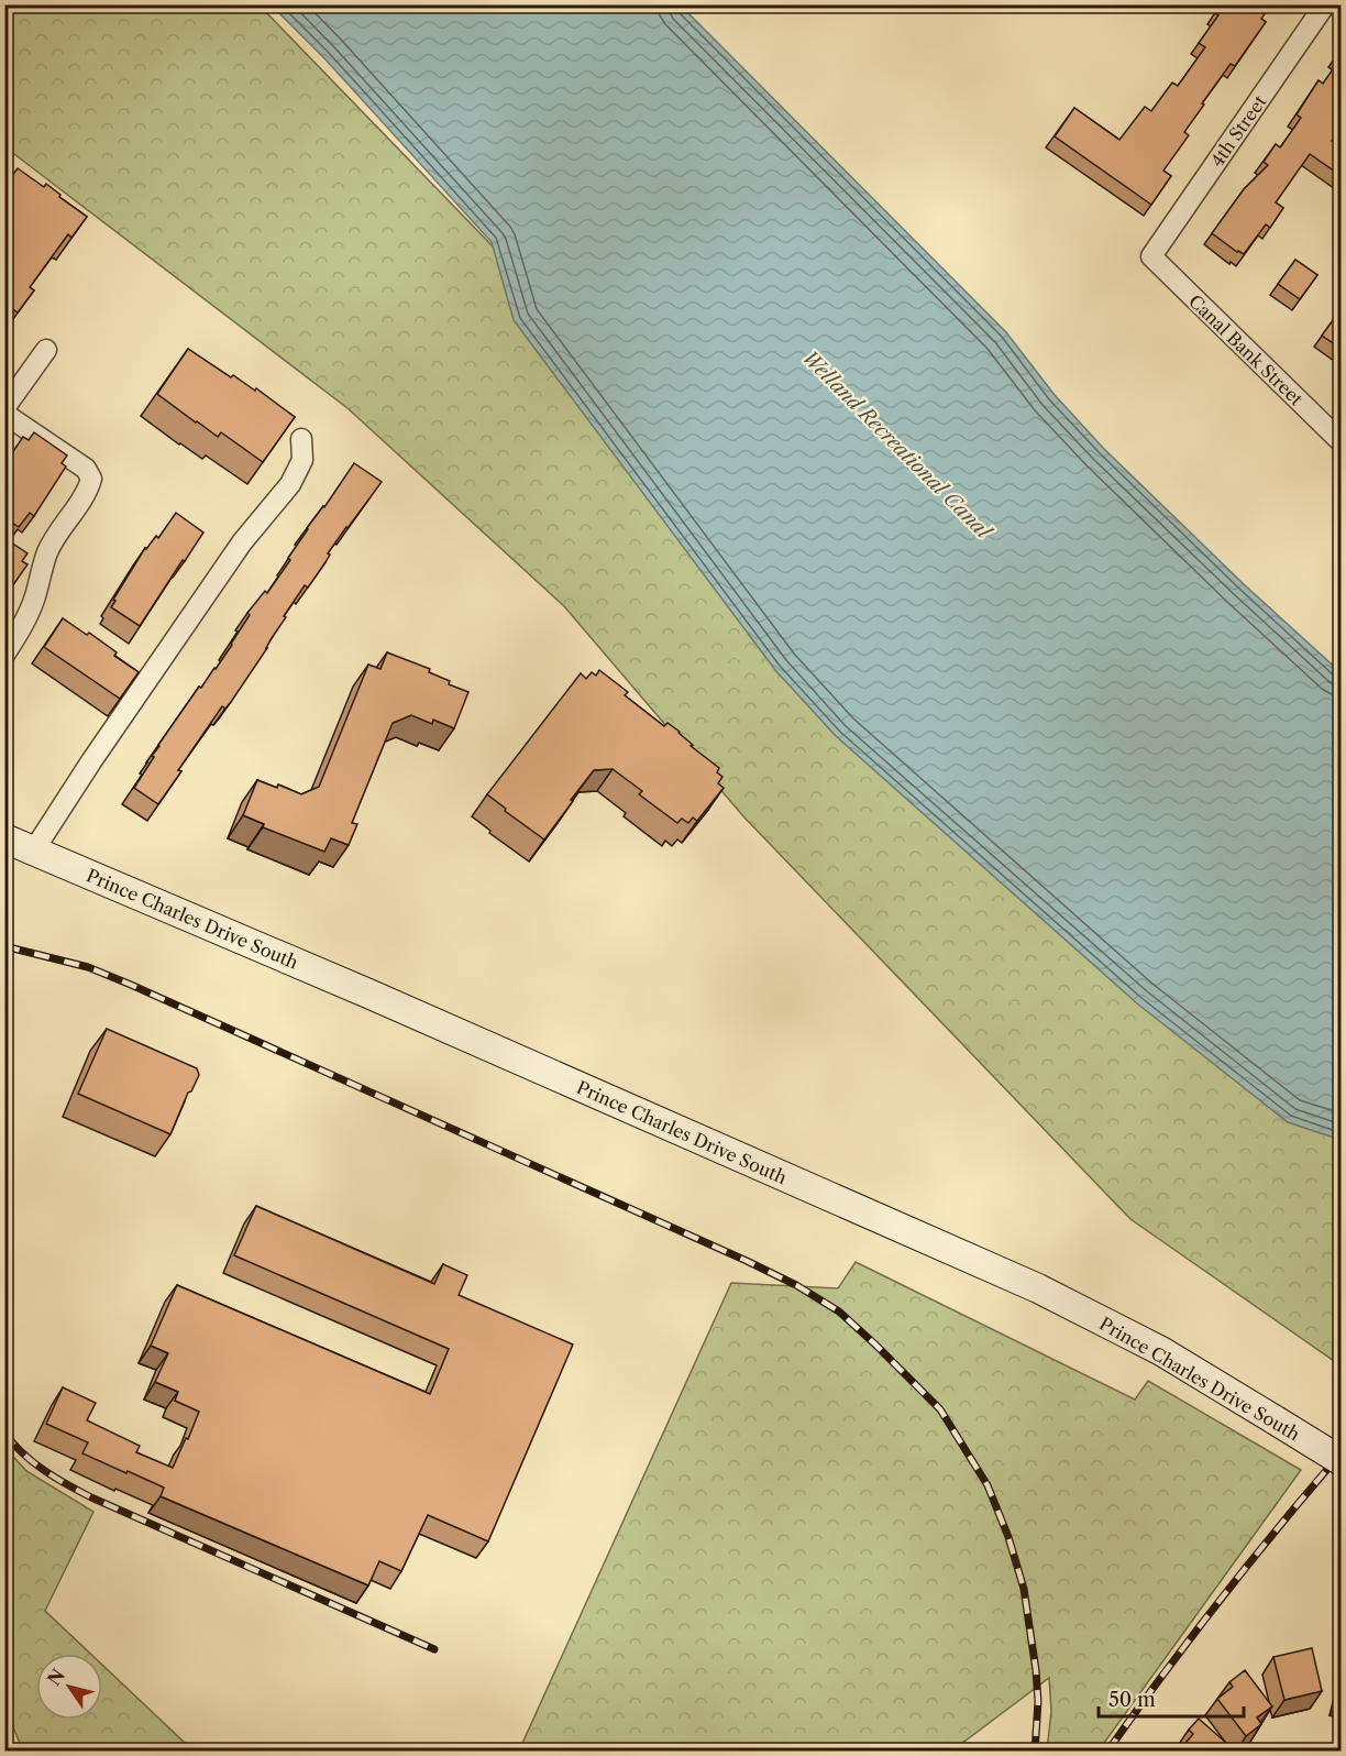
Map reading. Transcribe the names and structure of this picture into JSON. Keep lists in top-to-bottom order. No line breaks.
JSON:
{"streets":{"main road":["Prince Charles Drive South"],"street":["4th Street","Canal Bank Street"]},"crossings":[["4th Street","Canal Bank Street"]],"water":["Welland Recreational Canal"],"scale_bar":"50 m","north":"top left"}
